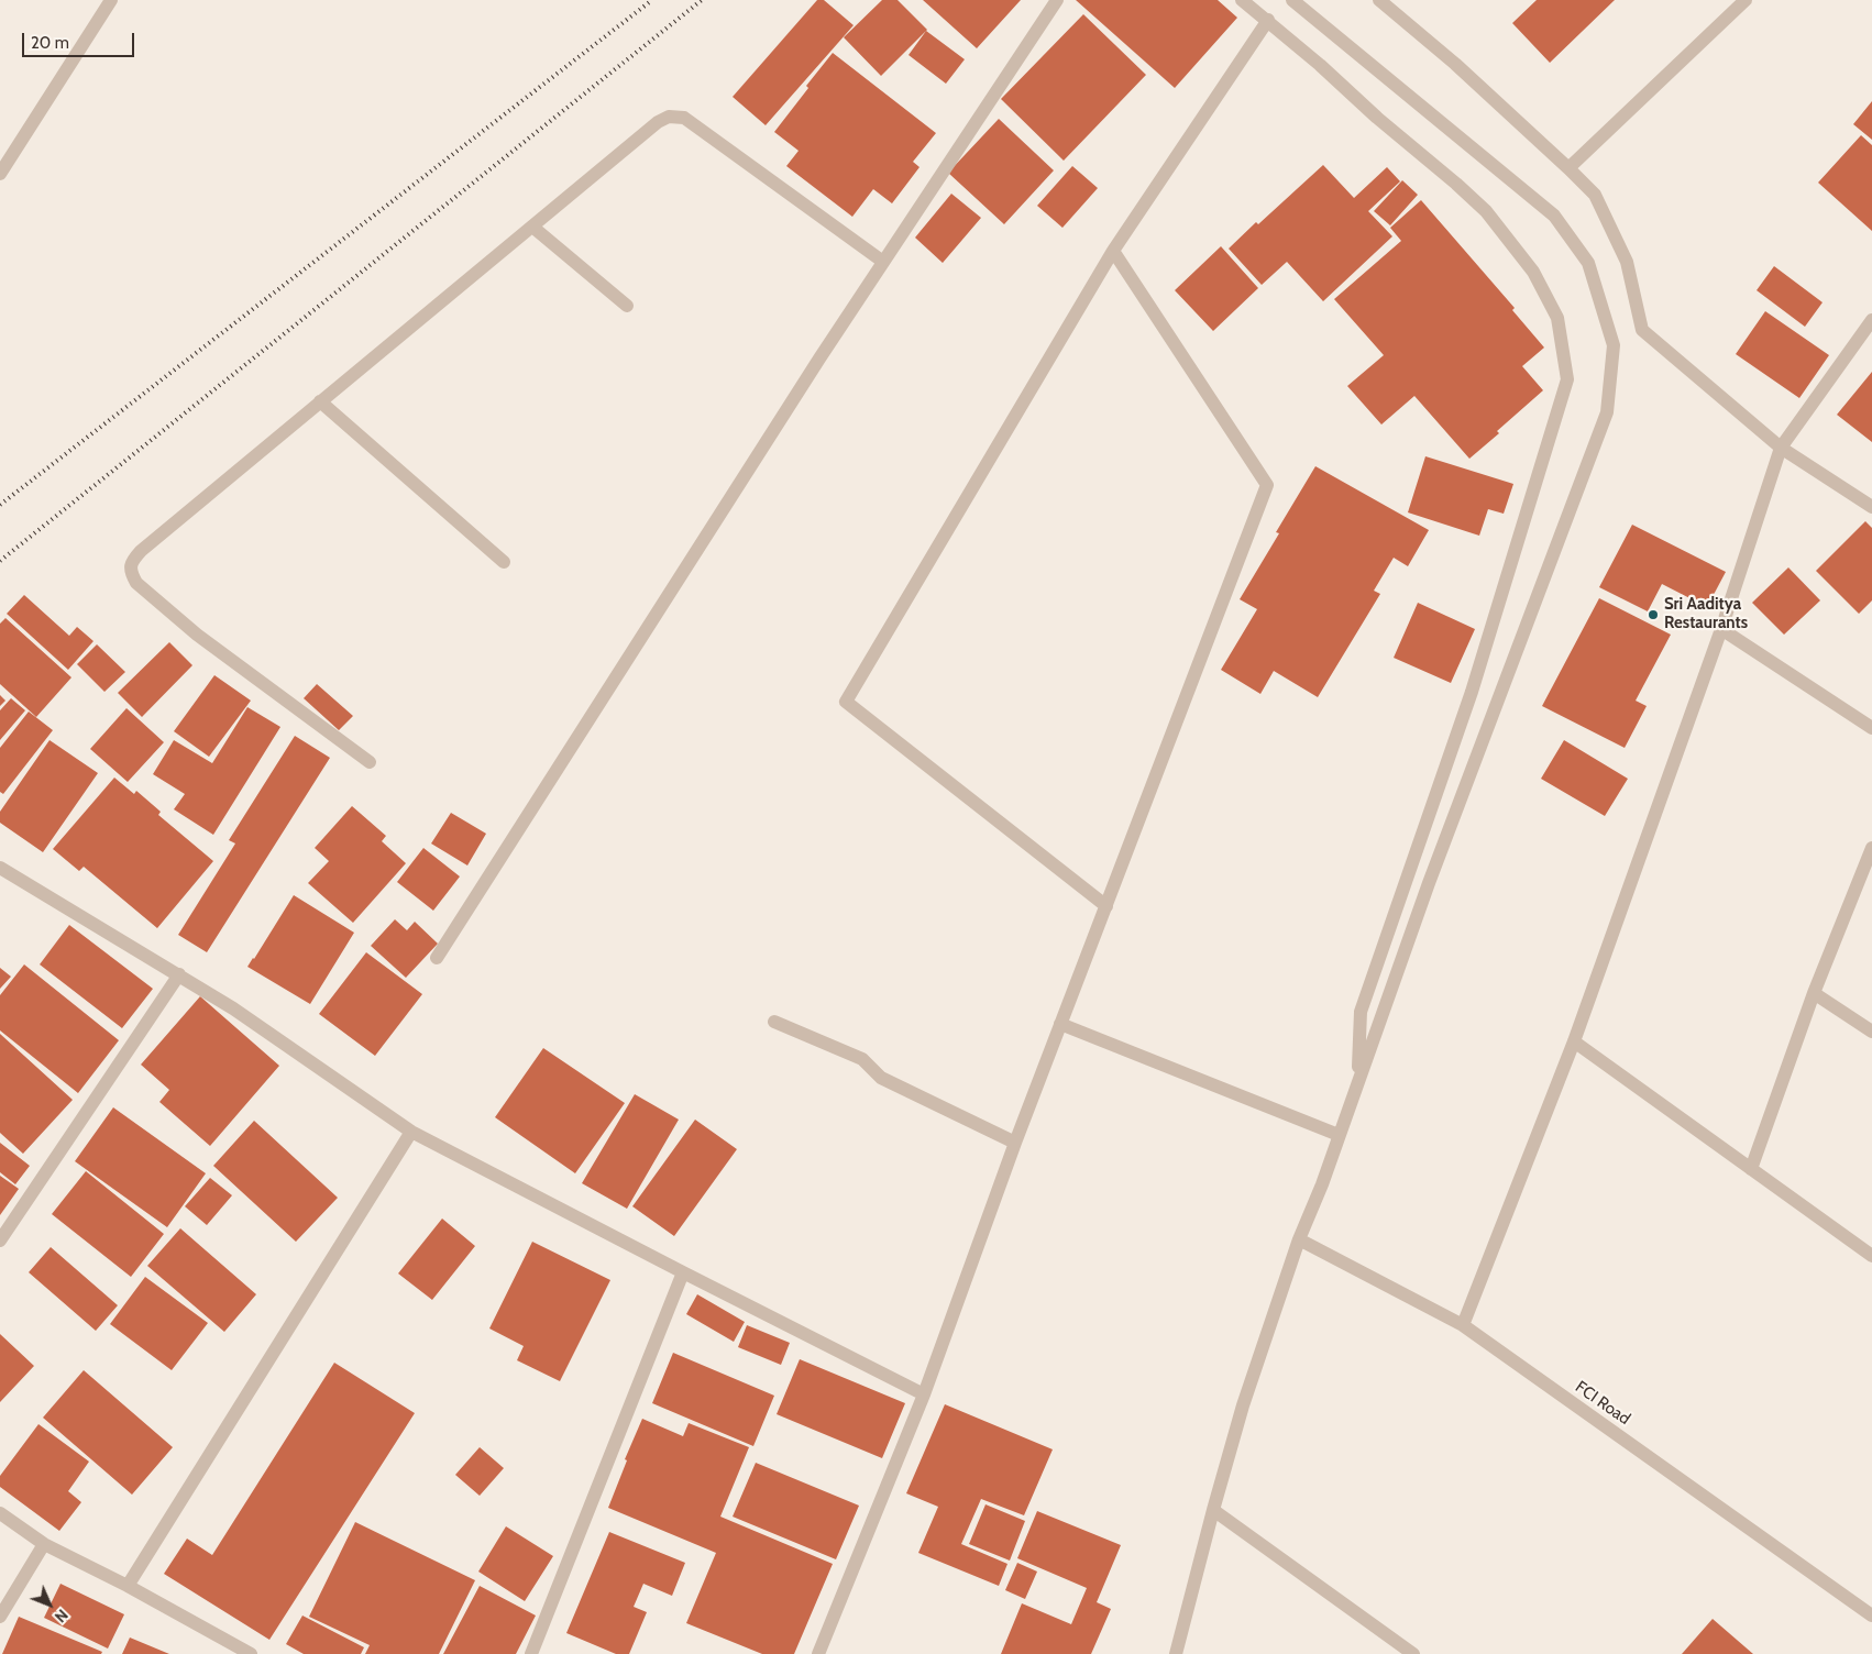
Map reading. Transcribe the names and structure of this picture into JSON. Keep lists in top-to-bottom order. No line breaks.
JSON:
{"streets":{"street":["FCI Road"]},"places":["Sri Aaditya Restaurants"],"scale_bar":"20 m","north":"bottom right"}
